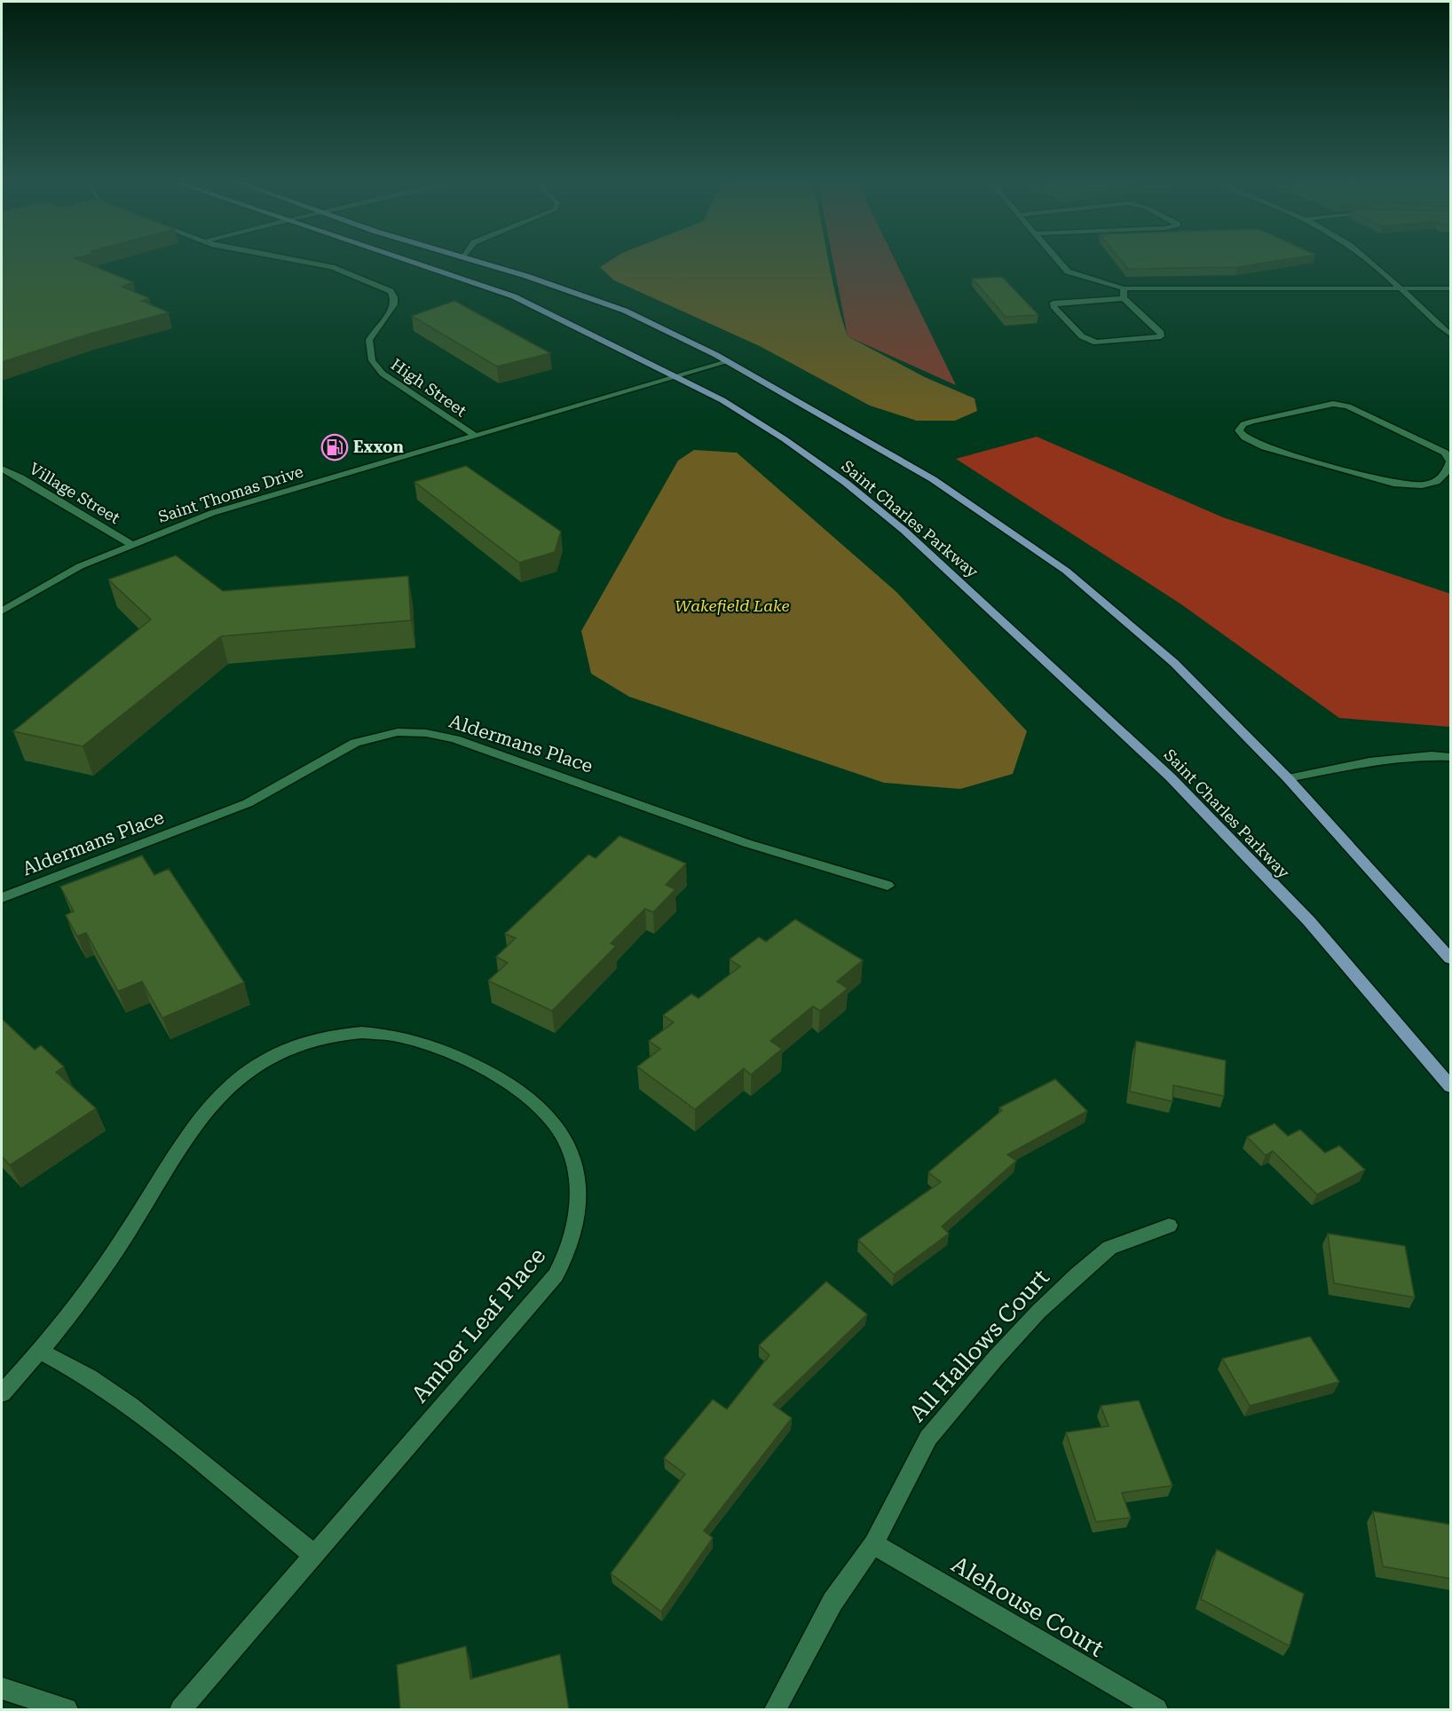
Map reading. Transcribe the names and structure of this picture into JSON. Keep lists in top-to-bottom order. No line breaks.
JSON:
{"streets":{"main road":["Saint Charles Parkway"],"street":["High Street","Village Street","Saint Thomas Drive","Aldermans Place","Amber Leaf Place","All Hallows Court","Alehouse Court"]},"crossings":[["High Street","Saint Thomas Drive"],["Village Street","Saint Thomas Drive"],["Saint Thomas Drive","Saint Charles Parkway"],["All Hallows Court","Alehouse Court"]],"water":["Wakefield Lake"],"places":{"fuel station":["Exxon"]}}
